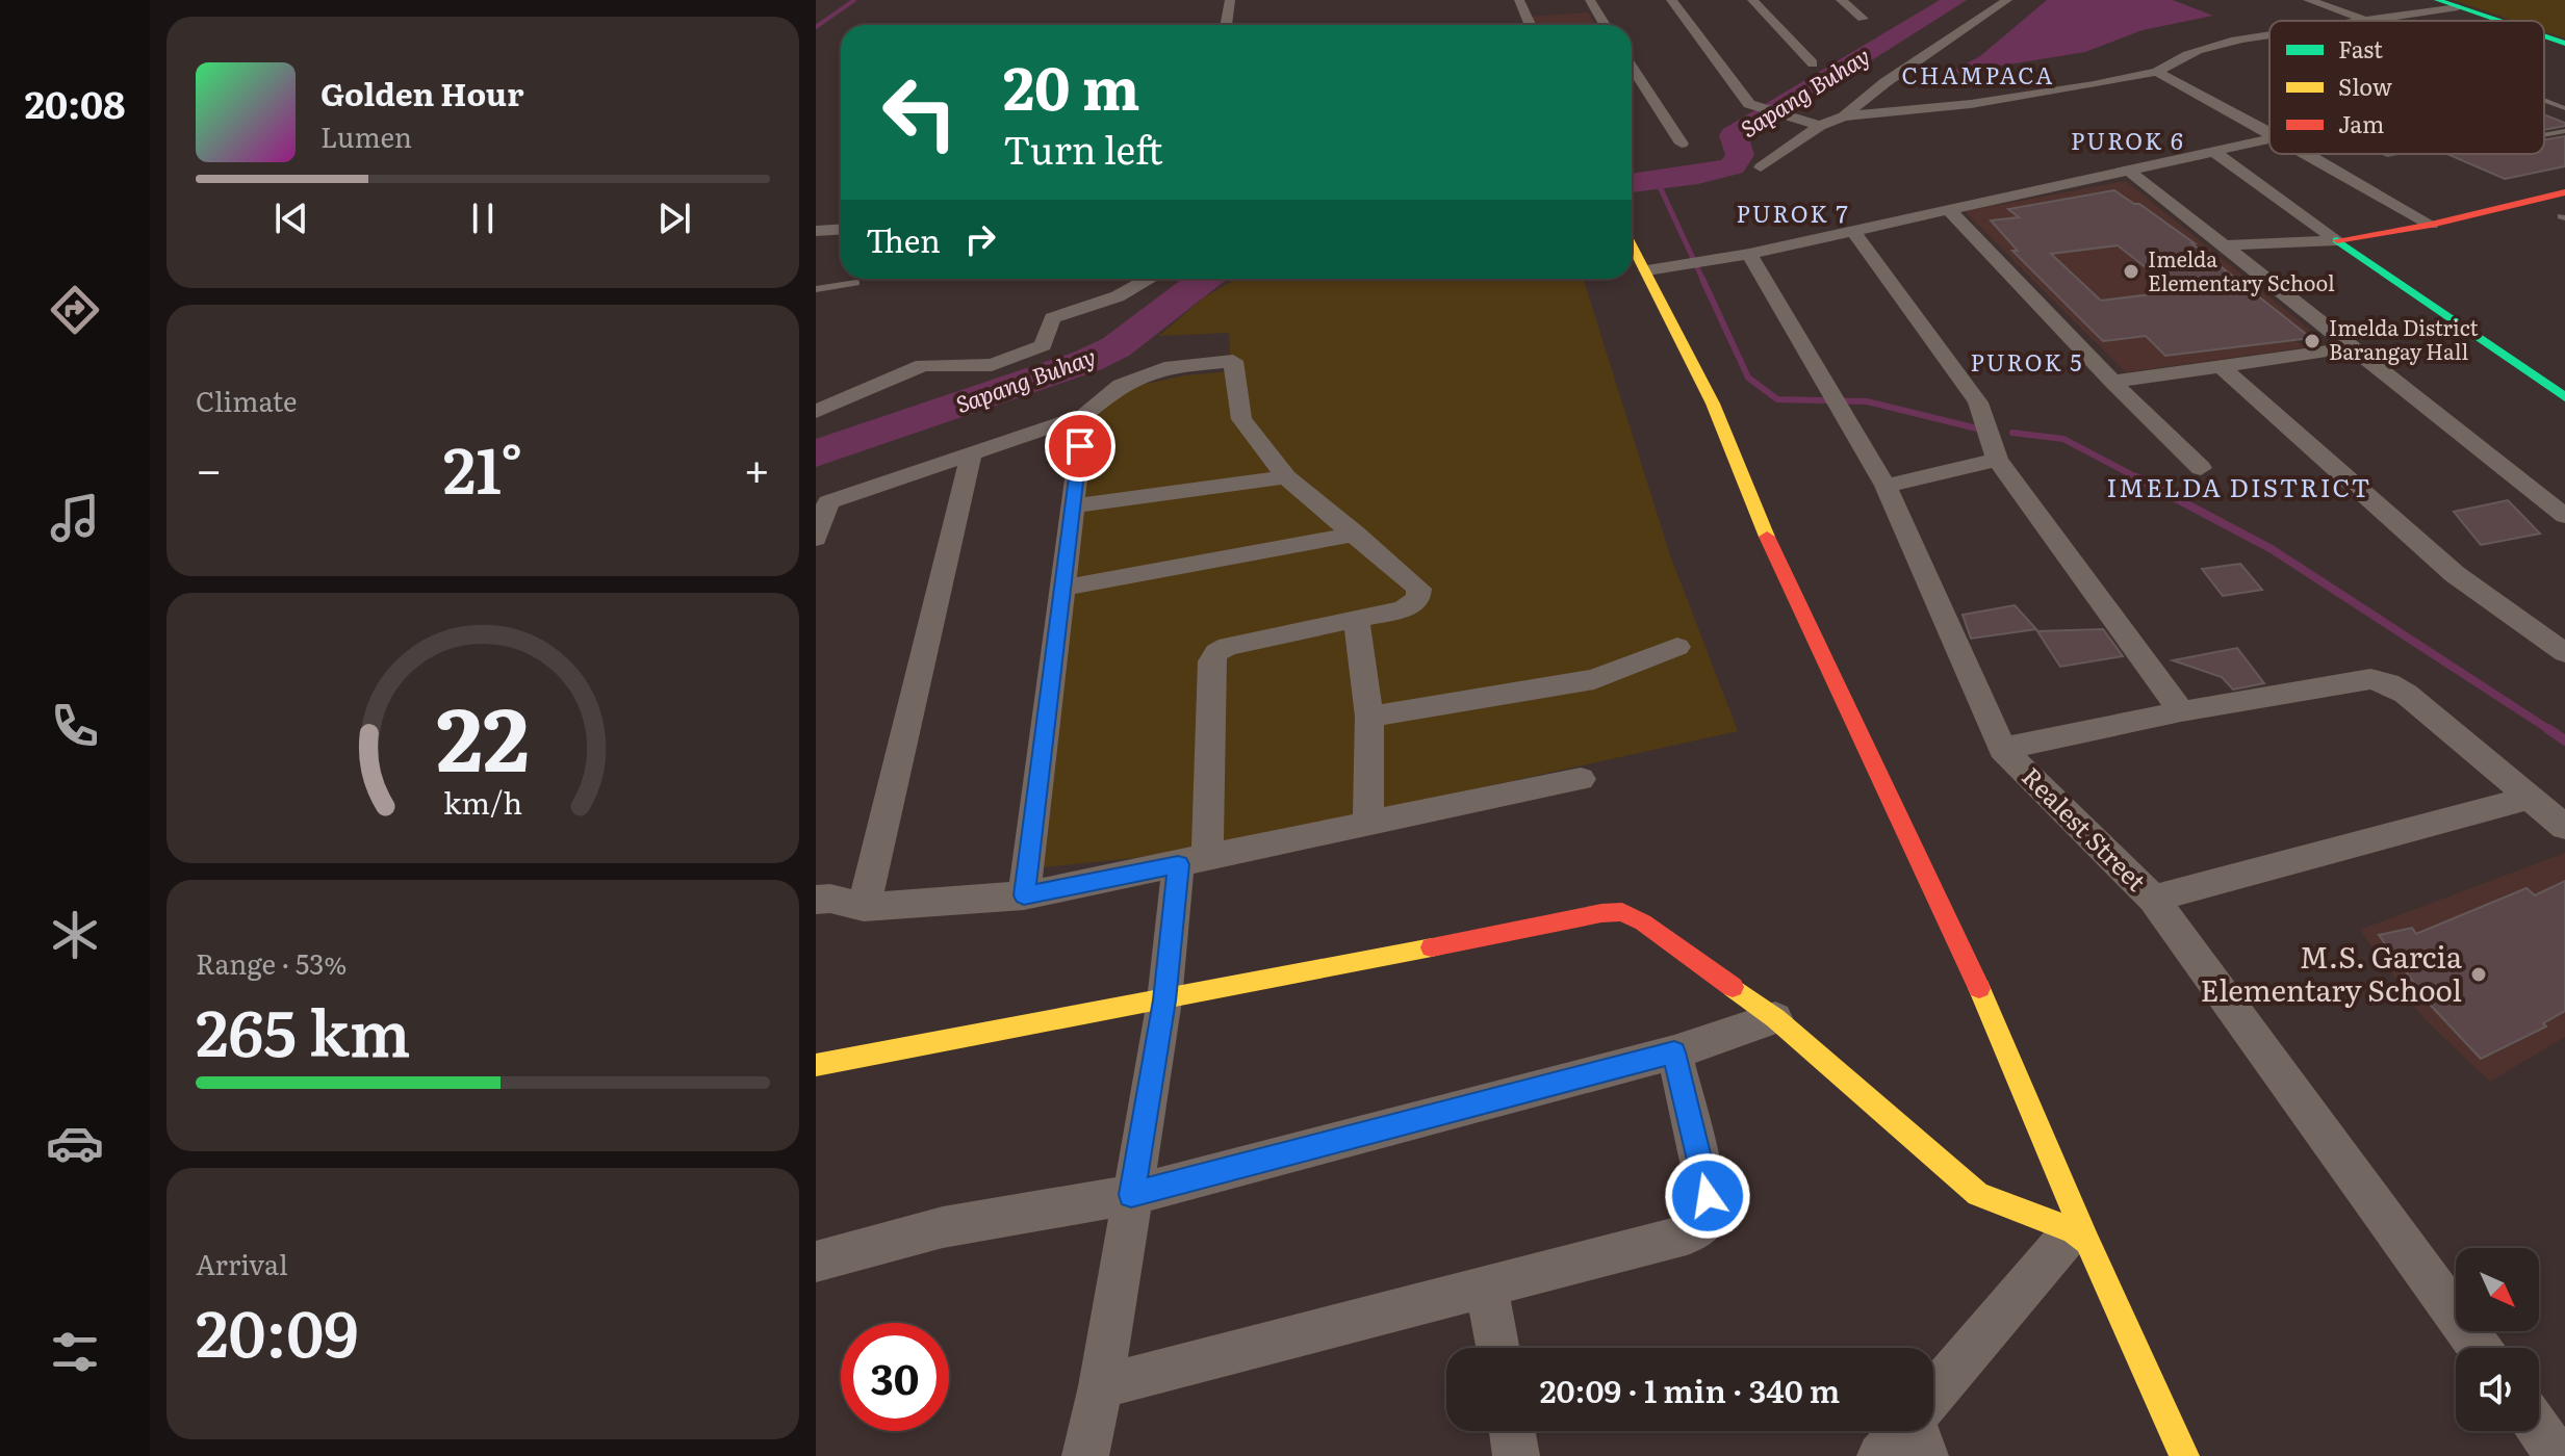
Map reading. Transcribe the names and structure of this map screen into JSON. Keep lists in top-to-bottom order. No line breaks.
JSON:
{"streets":{"street":["Realest Street"]},"districts":["CHAMPACA","PUROK 6","PUROK 7","PUROK 5","IMELDA DISTRICT"],"water":["Sapang Buhay"],"places":["Imelda Elementary School","Imelda District Barangay Hall","M.S. Garcia Elementary School"],"legend":["Fast","Slow","Jam"],"north":"bottom right","page":{"tabs":"20:08","turn":["20 m","Turn left"],"song":["Golden Hour","Lumen"],"then":"Then","tile":["Climate",["Range · 53%","265 km"],["Arrival","20:09"]],"heat":["−","21°","+"],"limit":"30","trip":"20:09 · 1 min · 340 m","gauge":["22","km/h"]}}
